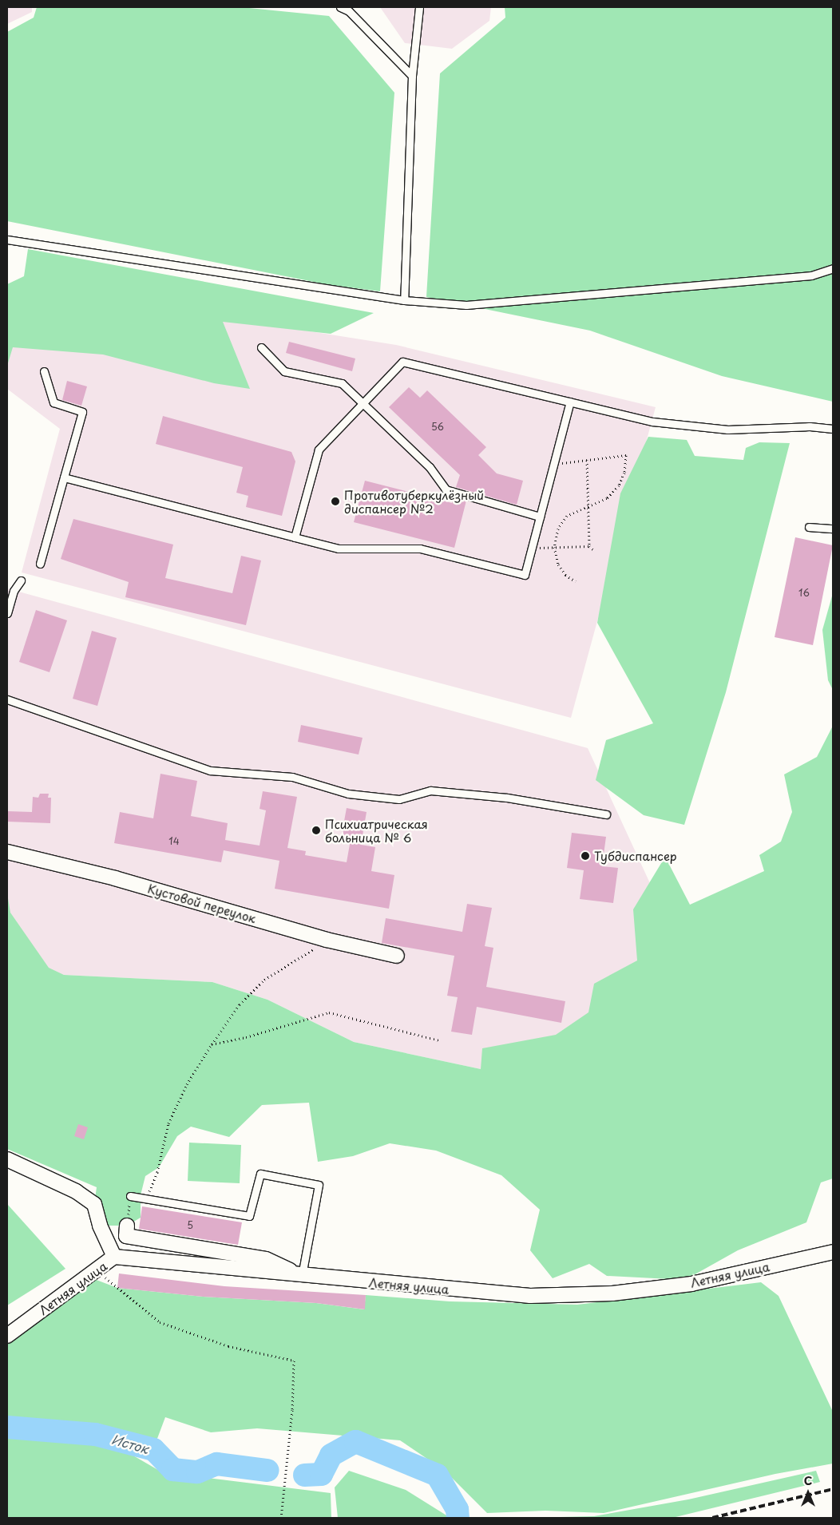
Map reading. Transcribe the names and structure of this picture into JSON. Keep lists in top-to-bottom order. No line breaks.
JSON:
{"streets":{"street":["Кустовой переулок","Летняя улица"]},"water":["Исток"],"places":["Противотуберкулёзный диспансер №2","Психиатрическая больница № 6","Тубдиспансер"],"house_numbers":["56","16","14","5"],"north":"top"}
